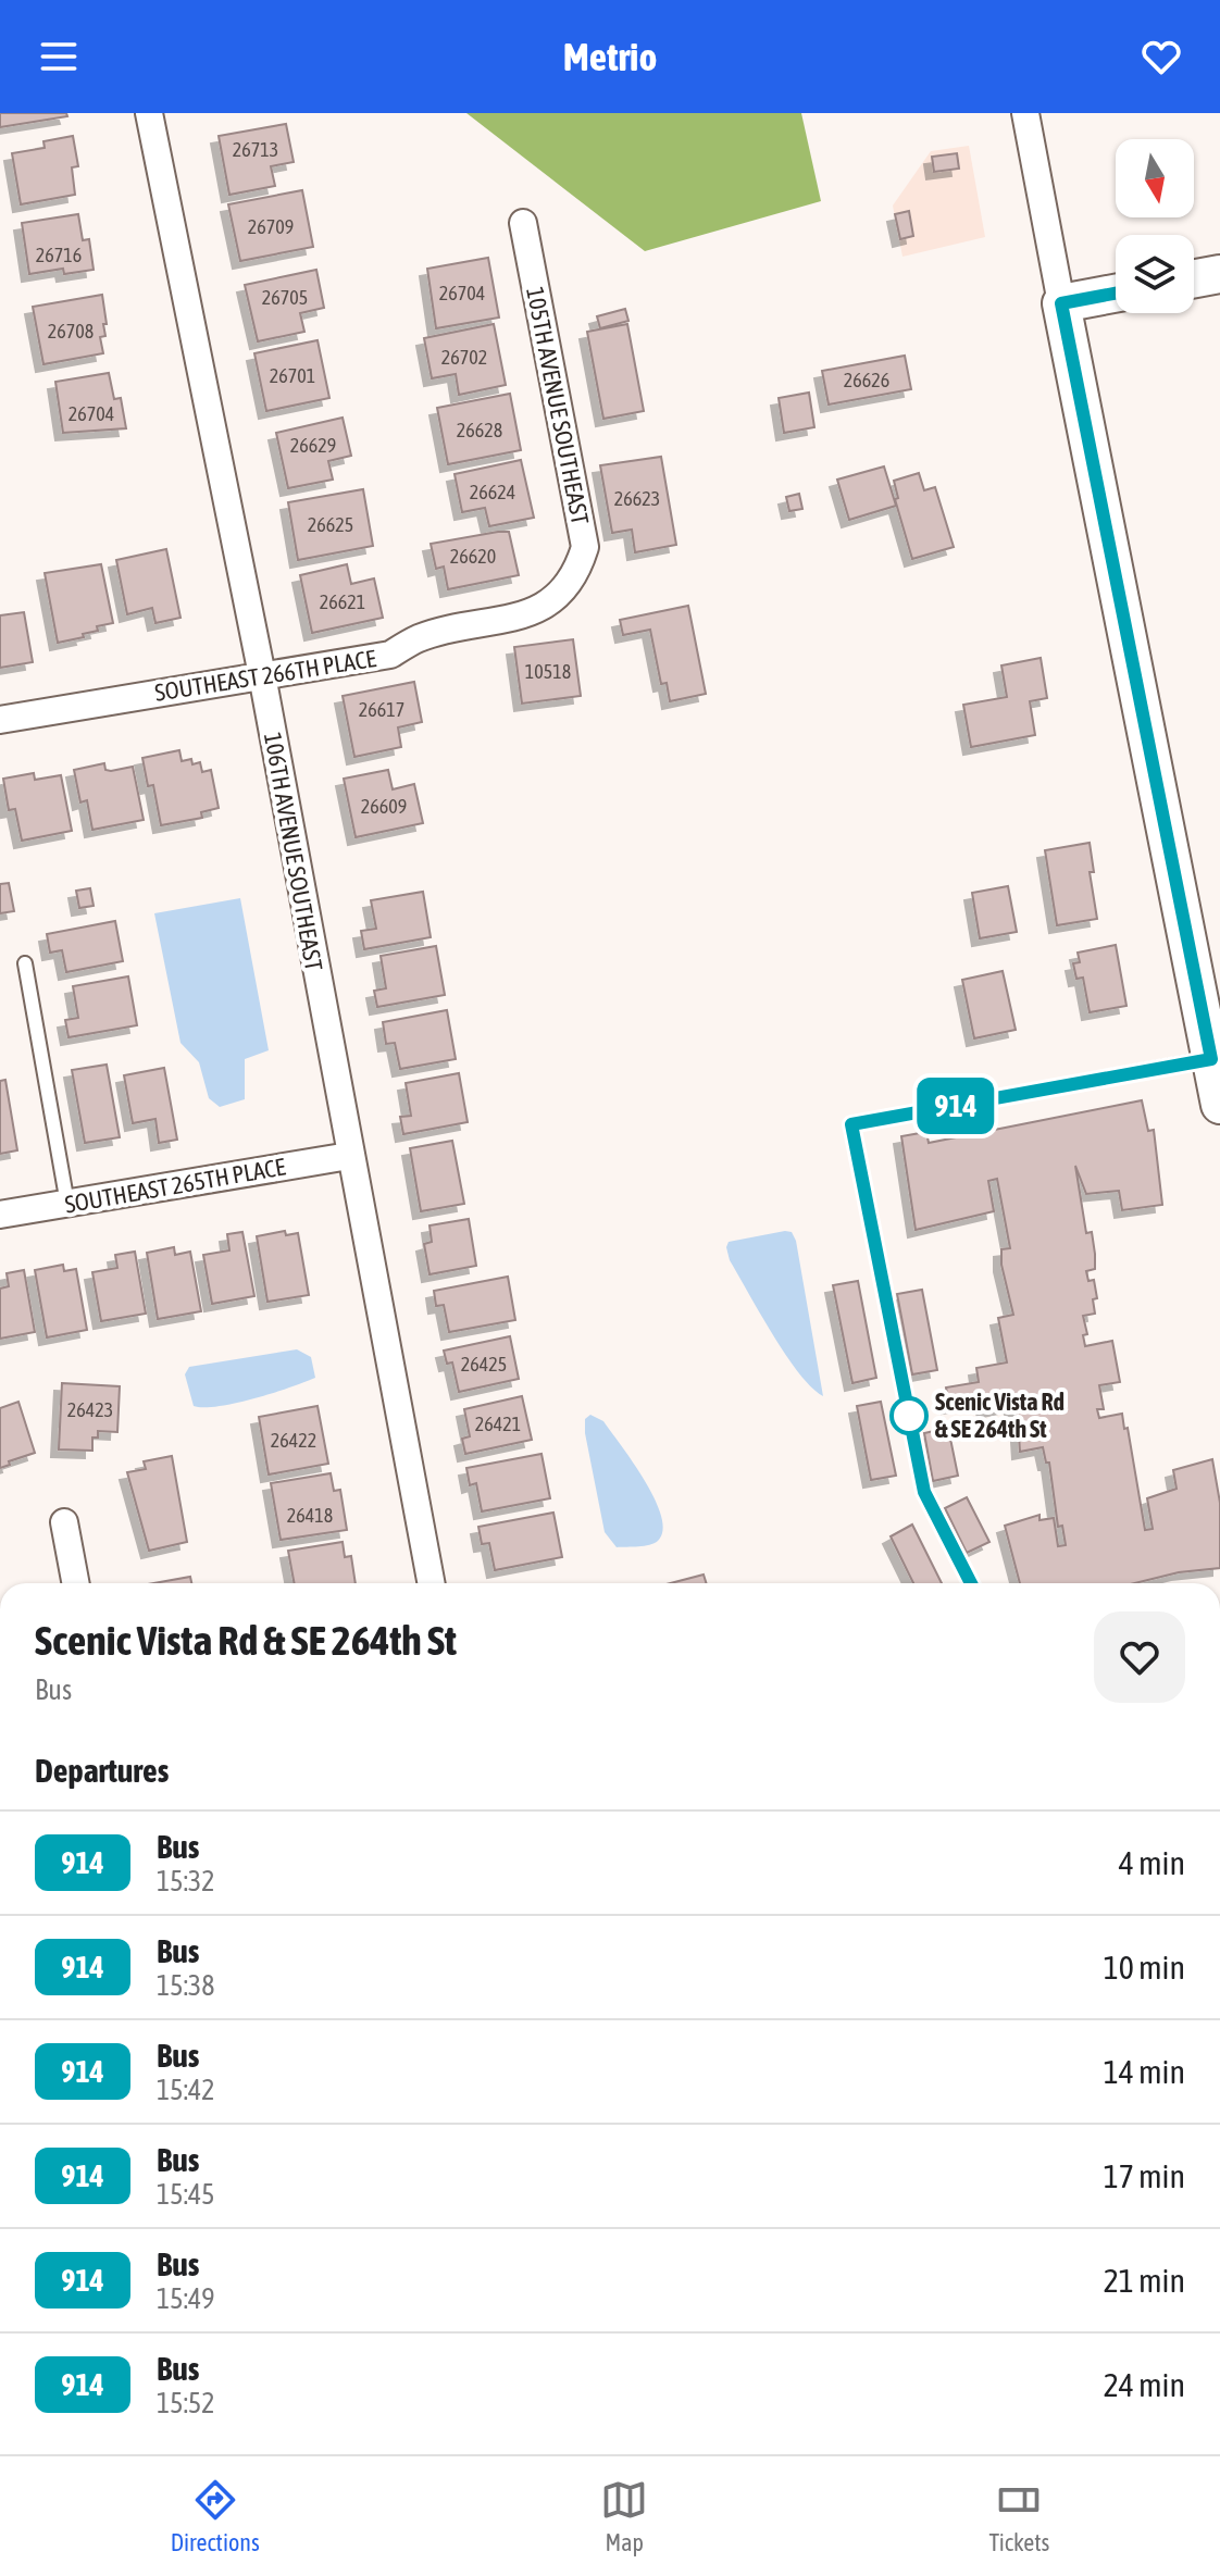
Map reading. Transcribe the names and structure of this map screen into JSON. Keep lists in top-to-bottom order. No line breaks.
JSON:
{"streets":{"street":["105TH AVENUE SOUTHEAST","SOUTHEAST 266TH PLACE","106TH AVENUE SOUTHEAST","SOUTHEAST 265TH PLACE"]},"crossings":[["105TH AVENUE SOUTHEAST","SOUTHEAST 266TH PLACE"],["SOUTHEAST 266TH PLACE","106TH AVENUE SOUTHEAST"],["106TH AVENUE SOUTHEAST","SOUTHEAST 265TH PLACE"]],"places":["Scenic Vista Rd & SE 264th St"],"lines":["bus line 914"],"house_numbers":["26713","26709","26716","26704","26705","26708","26702","26701","26626","26704","26628","26629","26624","26623","26625","26620","26621","10518","26617","26609","26425","26423","26421","26422","26418"],"north":"bottom","page":{"header":"Metrio","on_map":"914","heading":[["Scenic Vista Rd & SE 264th St","Bus"],"Departures"],"list":[{"mark":"914","name":"Bus","note":"15:32","value":"4 min"},{"mark":"914","name":"Bus","note":"15:38","value":"10 min"},{"mark":"914","name":"Bus","note":"15:42","value":"14 min"},{"mark":"914","name":"Bus","note":"15:45","value":"17 min"},{"mark":"914","name":"Bus","note":"15:49","value":"21 min"},{"mark":"914","name":"Bus","note":"15:52","value":"24 min"}],"tabs":["Directions","Map","Tickets"]}}
